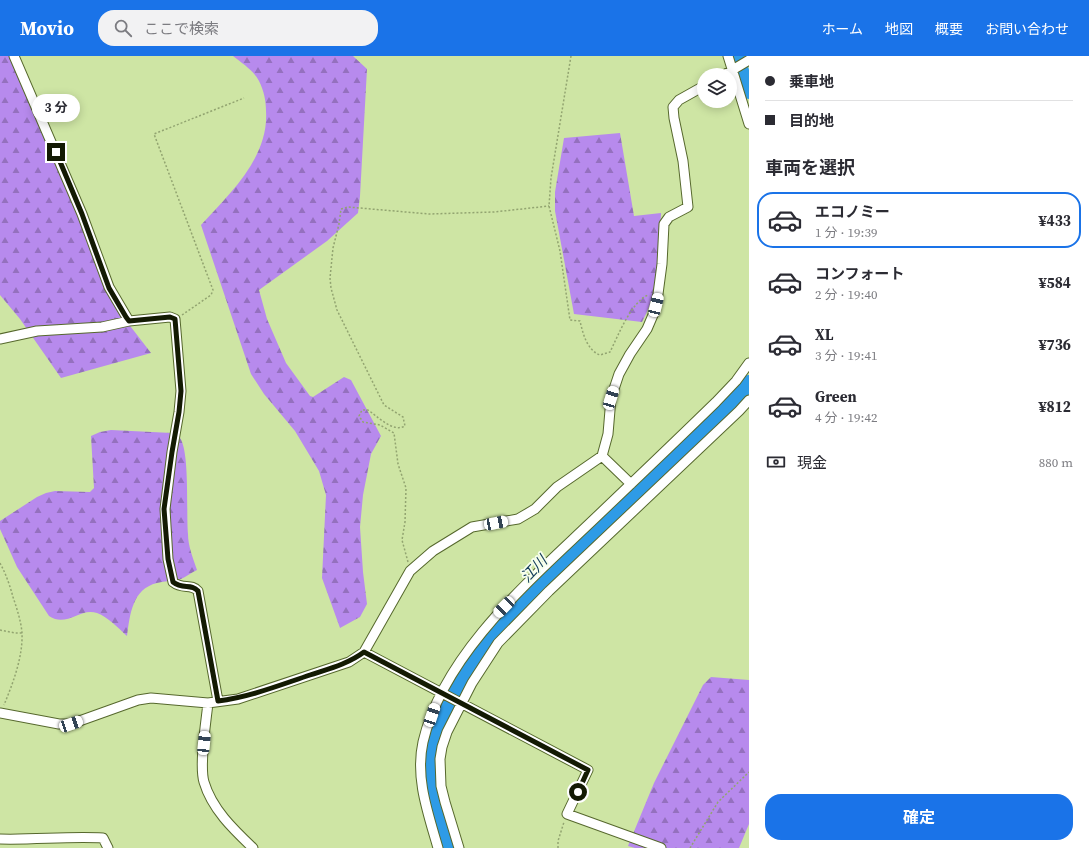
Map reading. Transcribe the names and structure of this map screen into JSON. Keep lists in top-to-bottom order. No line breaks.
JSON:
{"water":["江川"],"page":{"header":"Movio","search":"ここで検索","nav":["ホーム","地図","概要","お問い合わせ"],"banner":["乗車地","目的地"],"bubble":"3 分","heading":"車両を選択","list":[{"name":"エコノミー","note":"1 分 · 19:39","value":"¥433"},{"name":"コンフォート","note":"2 分 · 19:40","value":"¥584"},{"name":"XL","note":"3 分 · 19:41","value":"¥736"},{"name":"Green","note":"4 分 · 19:42","value":"¥812"}],"pay":["現金","880 m"],"buttons":"確定"}}
